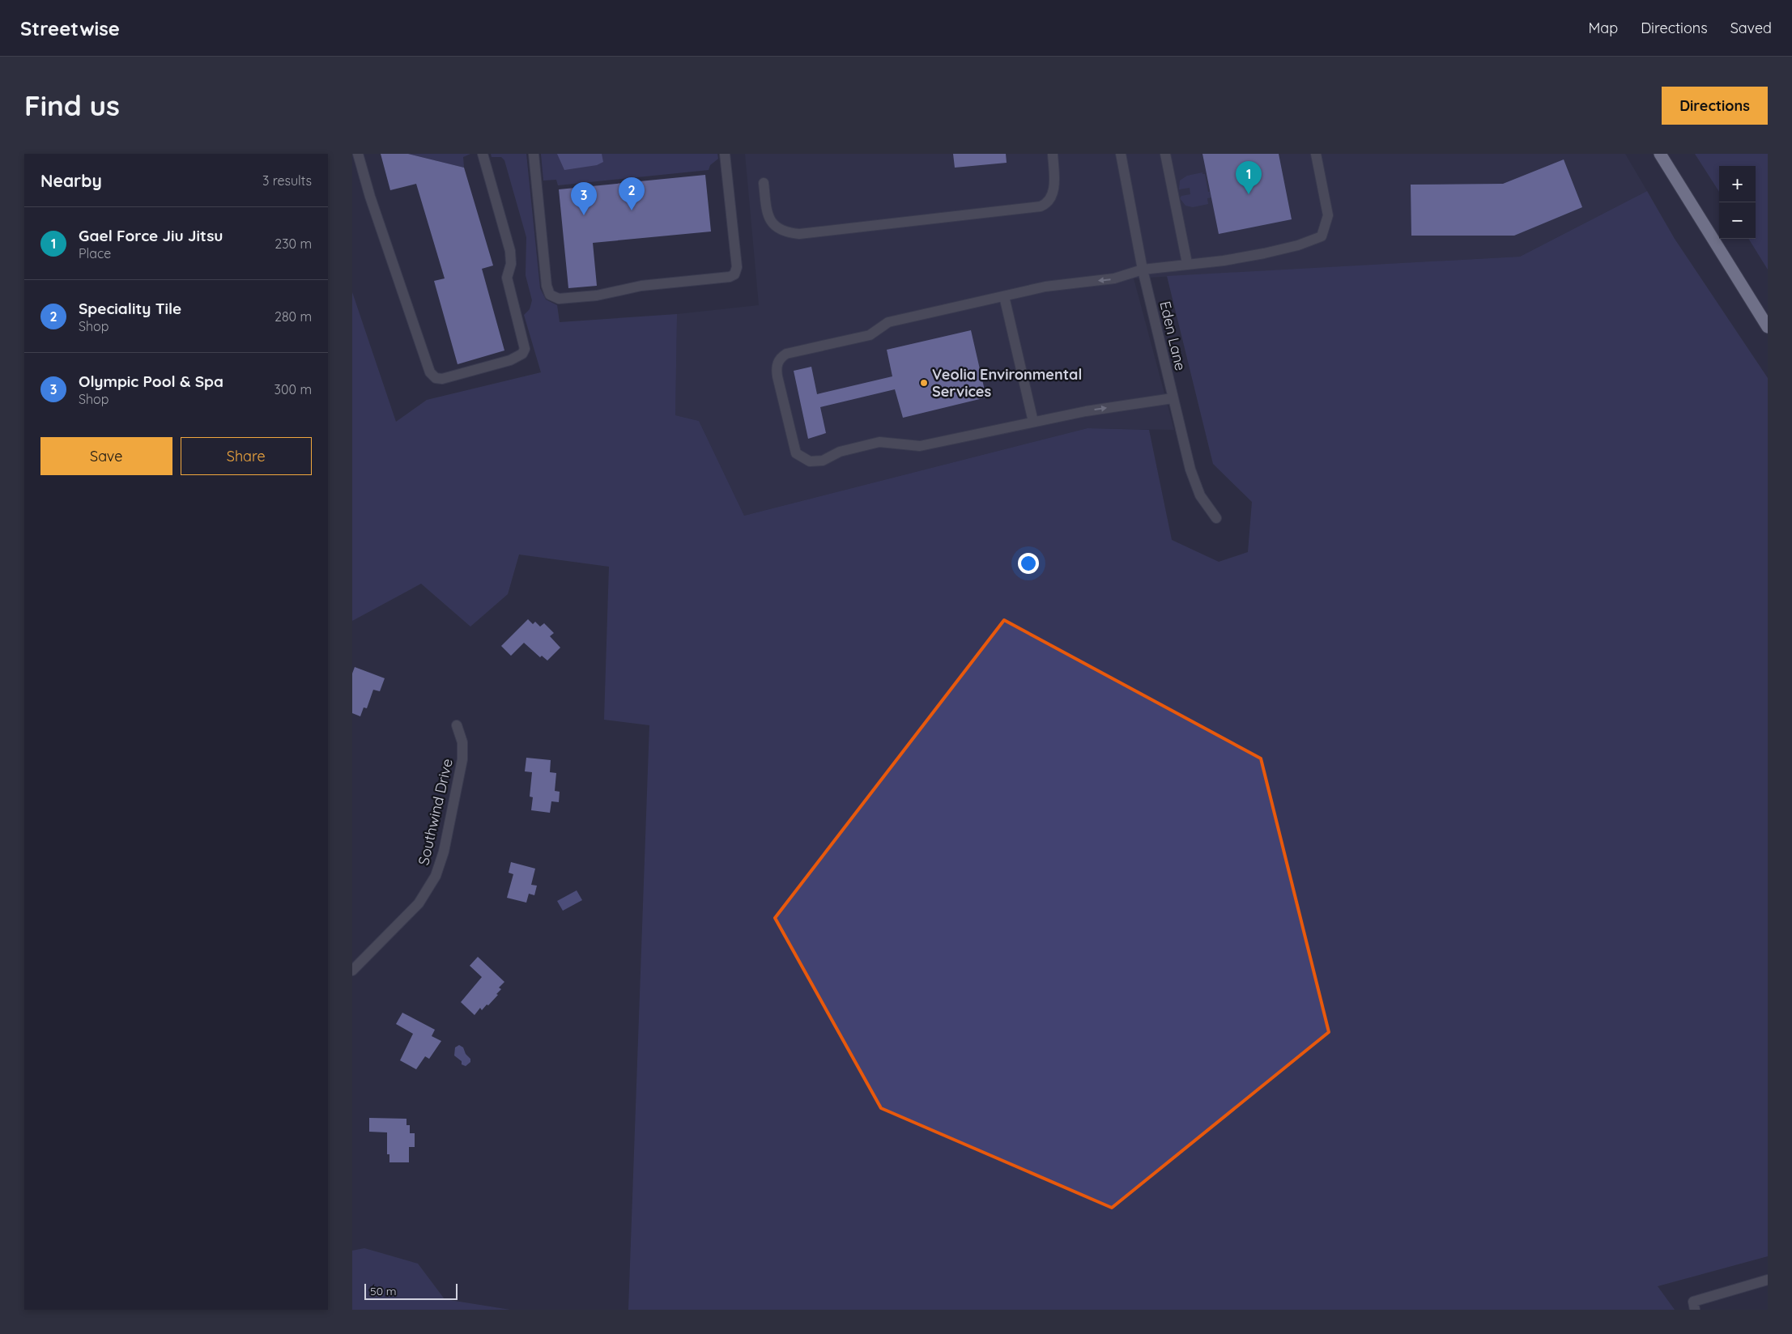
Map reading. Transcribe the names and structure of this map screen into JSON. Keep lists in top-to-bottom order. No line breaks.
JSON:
{"streets":{"street":["Eden Lane","Southwind Drive"]},"places":["Veolia Environmental Services"],"scale_bar":"50 m","page":{"header":"Streetwise","nav":["Map","Directions","Saved"],"buttons":["Directions",["Save","Share"]],"title":"Find us","heading":["Nearby","3 results"],"pins":["1","2","3"],"map_buttons":["+","−"],"list":[{"mark":"1","name":"Gael Force Jiu Jitsu","note":"Place","value":"230 m"},{"mark":"2","name":"Speciality Tile","note":"Shop","value":"280 m"},{"mark":"3","name":"Olympic Pool & Spa","note":"Shop","value":"300 m"}],"scale":"50 m"}}
